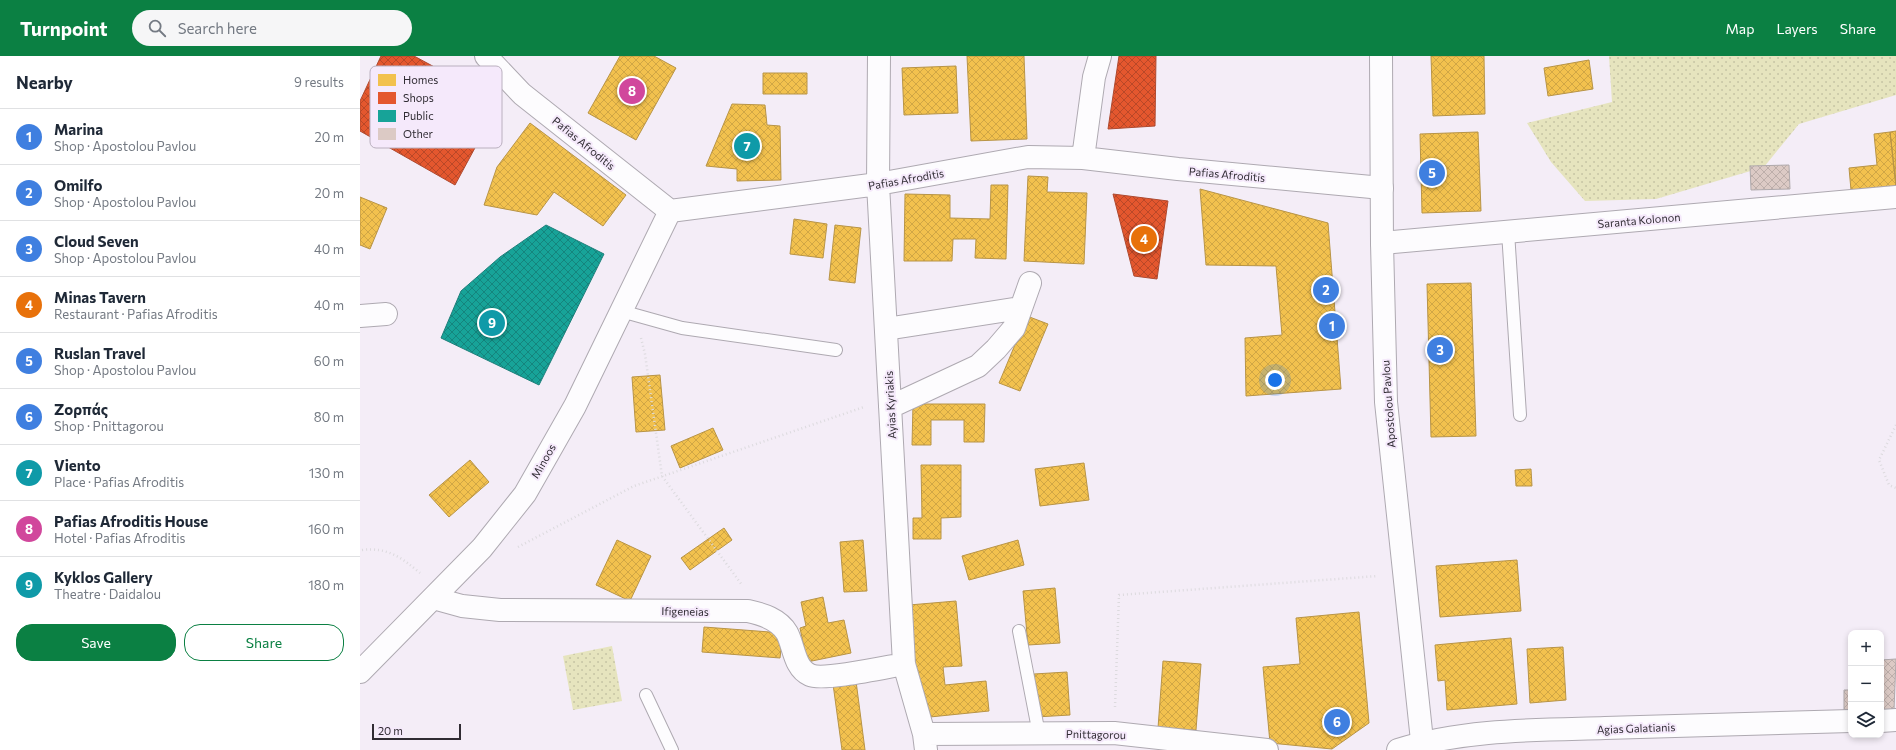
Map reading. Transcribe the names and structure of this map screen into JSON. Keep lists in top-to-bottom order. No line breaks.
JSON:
{"streets":{"street":["Pafias Afroditis","Saranta Kolonon","Apostolou Pavlou","Ayias Kyriakis","Minoos","Ifigeneias","Agias Galatianis","Pnittagorou"]},"crossings":[["Pafias Afroditis","Apostolou Pavlou"],["Pafias Afroditis","Ayias Kyriakis"],["Pafias Afroditis","Minoos"],["Saranta Kolonon","Apostolou Pavlou"],["Apostolou Pavlou","Agias Galatianis"],["Ayias Kyriakis","Ifigeneias"],["Ayias Kyriakis","Pnittagorou"],["Minoos","Ifigeneias"]],"legend":["Homes","Shops","Public","Other"],"scale_bar":"20 m","page":{"header":"Turnpoint","search":"Search here","nav":["Map","Layers","Share"],"heading":["Nearby","9 results"],"pins":["8","7","5","4","2","9","1","3","6"],"list":[{"mark":"1","name":"Marina","note":"Shop · Apostolou Pavlou","value":"20 m"},{"mark":"2","name":"Omilfo","note":"Shop · Apostolou Pavlou","value":"20 m"},{"mark":"3","name":"Cloud Seven","note":"Shop · Apostolou Pavlou","value":"40 m"},{"mark":"4","name":"Minas Tavern","note":"Restaurant · Pafias Afroditis","value":"40 m"},{"mark":"5","name":"Ruslan Travel","note":"Shop · Apostolou Pavlou","value":"60 m"},{"mark":"6","name":"Ζορπάς","note":"Shop · Pnittagorou","value":"80 m"},{"mark":"7","name":"Viento","note":"Place · Pafias Afroditis","value":"130 m"},{"mark":"8","name":"Pafias Afroditis House","note":"Hotel · Pafias Afroditis","value":"160 m"},{"mark":"9","name":"Kyklos Gallery","note":"Theatre · Daidalou","value":"180 m"}],"buttons":["Save","Share"],"map_buttons":["+","−"],"scale":"20 m"}}
